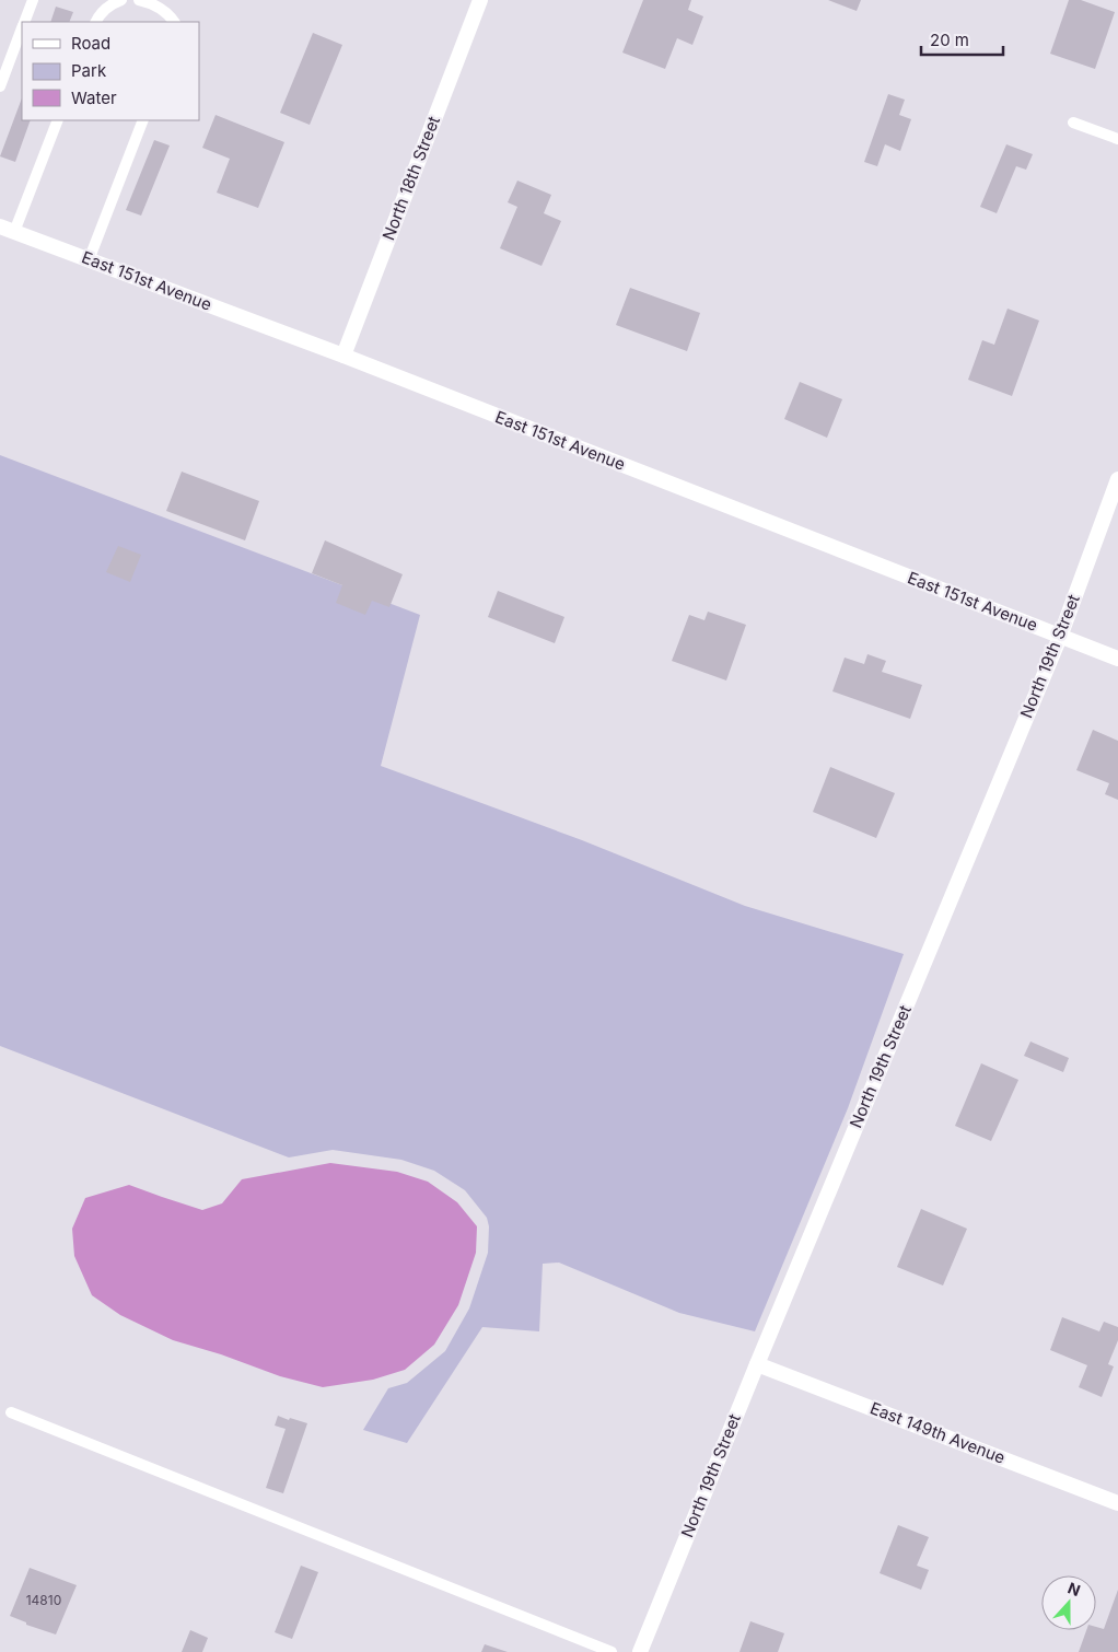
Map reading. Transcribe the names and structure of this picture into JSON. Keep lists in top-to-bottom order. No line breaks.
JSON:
{"streets":{"street":["North 18th Street","East 151st Avenue","North 19th Street","East 149th Avenue"]},"crossings":[["North 18th Street","East 151st Avenue"],["East 151st Avenue","North 19th Street"],["North 19th Street","East 149th Avenue"]],"house_numbers":["14810"],"legend":["Road","Park","Water"],"scale_bar":"20 m","north":"top"}
